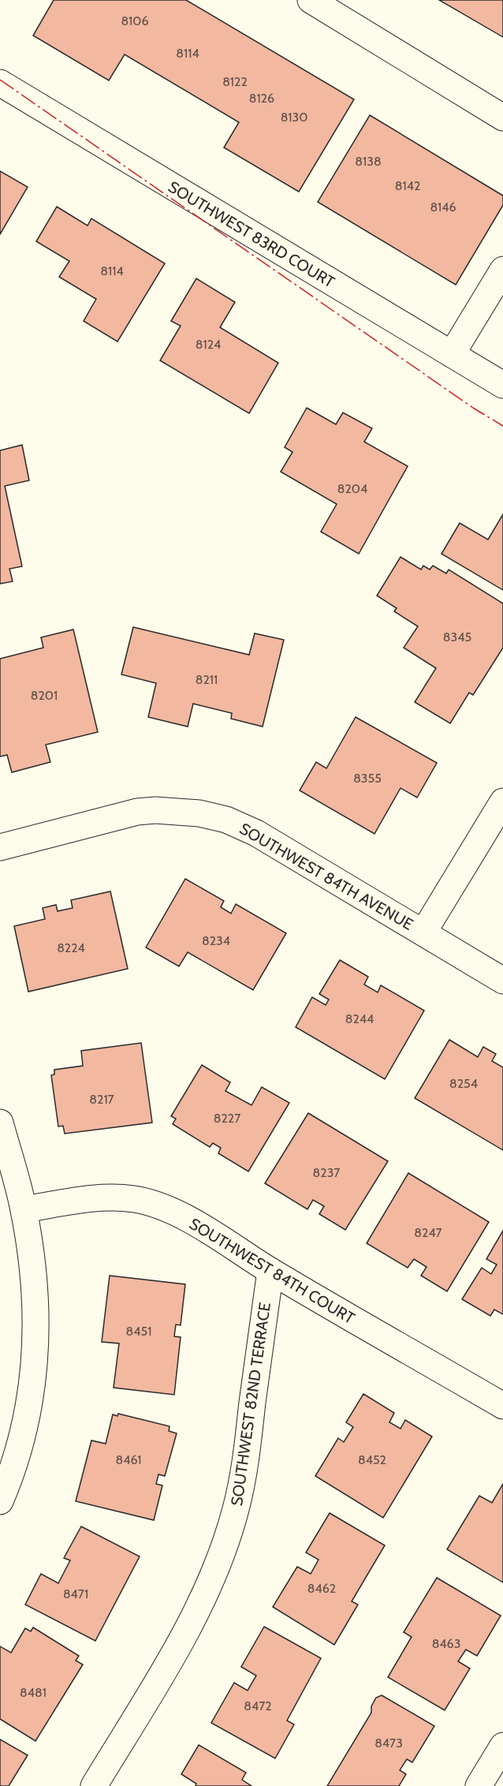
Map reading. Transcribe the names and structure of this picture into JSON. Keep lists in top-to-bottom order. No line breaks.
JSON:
{"streets":{"street":["SOUTHWEST 83RD COURT","SOUTHWEST 84TH AVENUE","SOUTHWEST 84TH COURT","SOUTHWEST 82ND TERRACE"]},"crossings":[["SOUTHWEST 84TH COURT","SOUTHWEST 82ND TERRACE"]],"house_numbers":["8106","8114","8122","8126","8130","8138","8142","8146","8114","8124","8204","8345","8211","8201","8355","8234","8224","8244","8254","8217","8227","8237","8247","8451","8461","8452","8462","8471","8463","8481","8472","8473"]}
